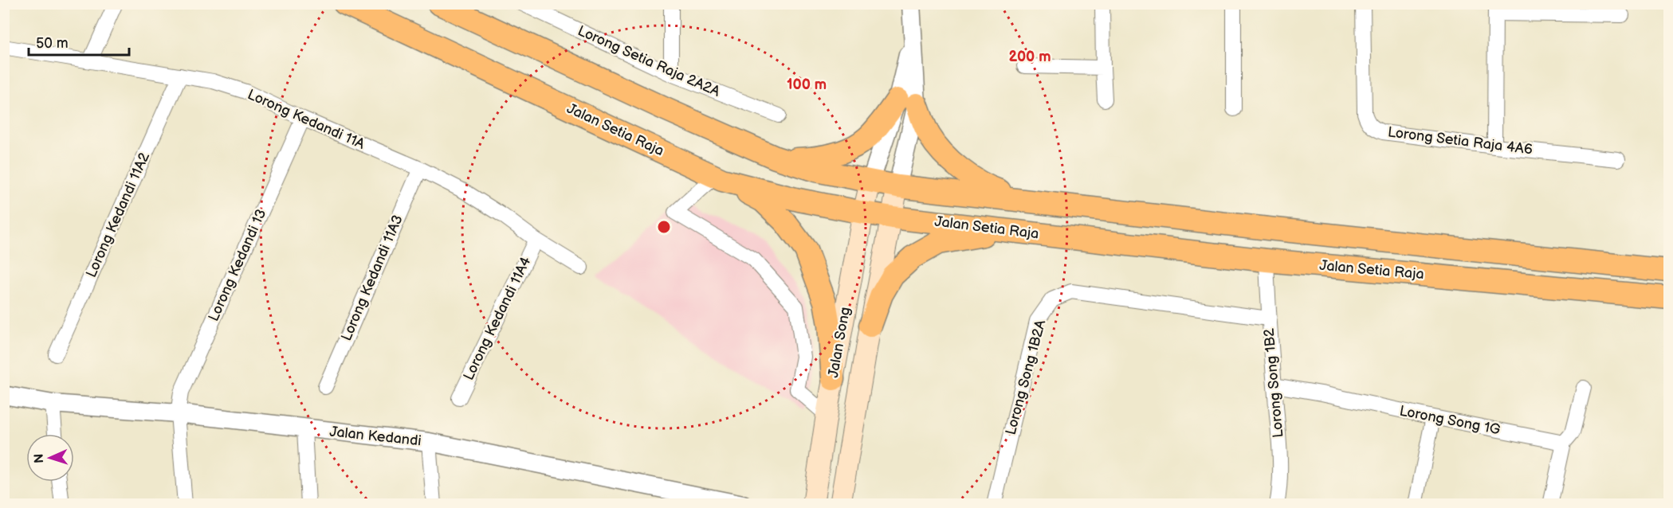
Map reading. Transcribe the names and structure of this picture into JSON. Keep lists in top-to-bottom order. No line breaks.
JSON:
{"streets":{"main road":["Jalan Setia Raja","Jalan Song"],"street":["Lorong Setia Raja 2A2A","Lorong Kedandi 11A","Lorong Setia Raja 4A6","Lorong Kedandi 11A2","Lorong Kedandi 13","Lorong Kedandi 11A3","Lorong Kedandi 11A4","Lorong Song 1B2A","Lorong Song 1B2","Lorong Song 1G","Jalan Kedandi"]},"crossings":[["Lorong Kedandi 11A","Lorong Kedandi 11A2"],["Lorong Kedandi 11A","Lorong Kedandi 13"],["Lorong Kedandi 11A","Lorong Kedandi 11A3"],["Lorong Kedandi 11A","Lorong Kedandi 11A4"],["Jalan Setia Raja","Jalan Song"],["Jalan Setia Raja","Lorong Song 1B2"],["Lorong Kedandi 13","Jalan Kedandi"],["Lorong Song 1B2A","Lorong Song 1B2"],["Lorong Song 1B2","Lorong Song 1G"]],"scale_bar":"50 m","north":"left","rings":["200 m","100 m"]}
